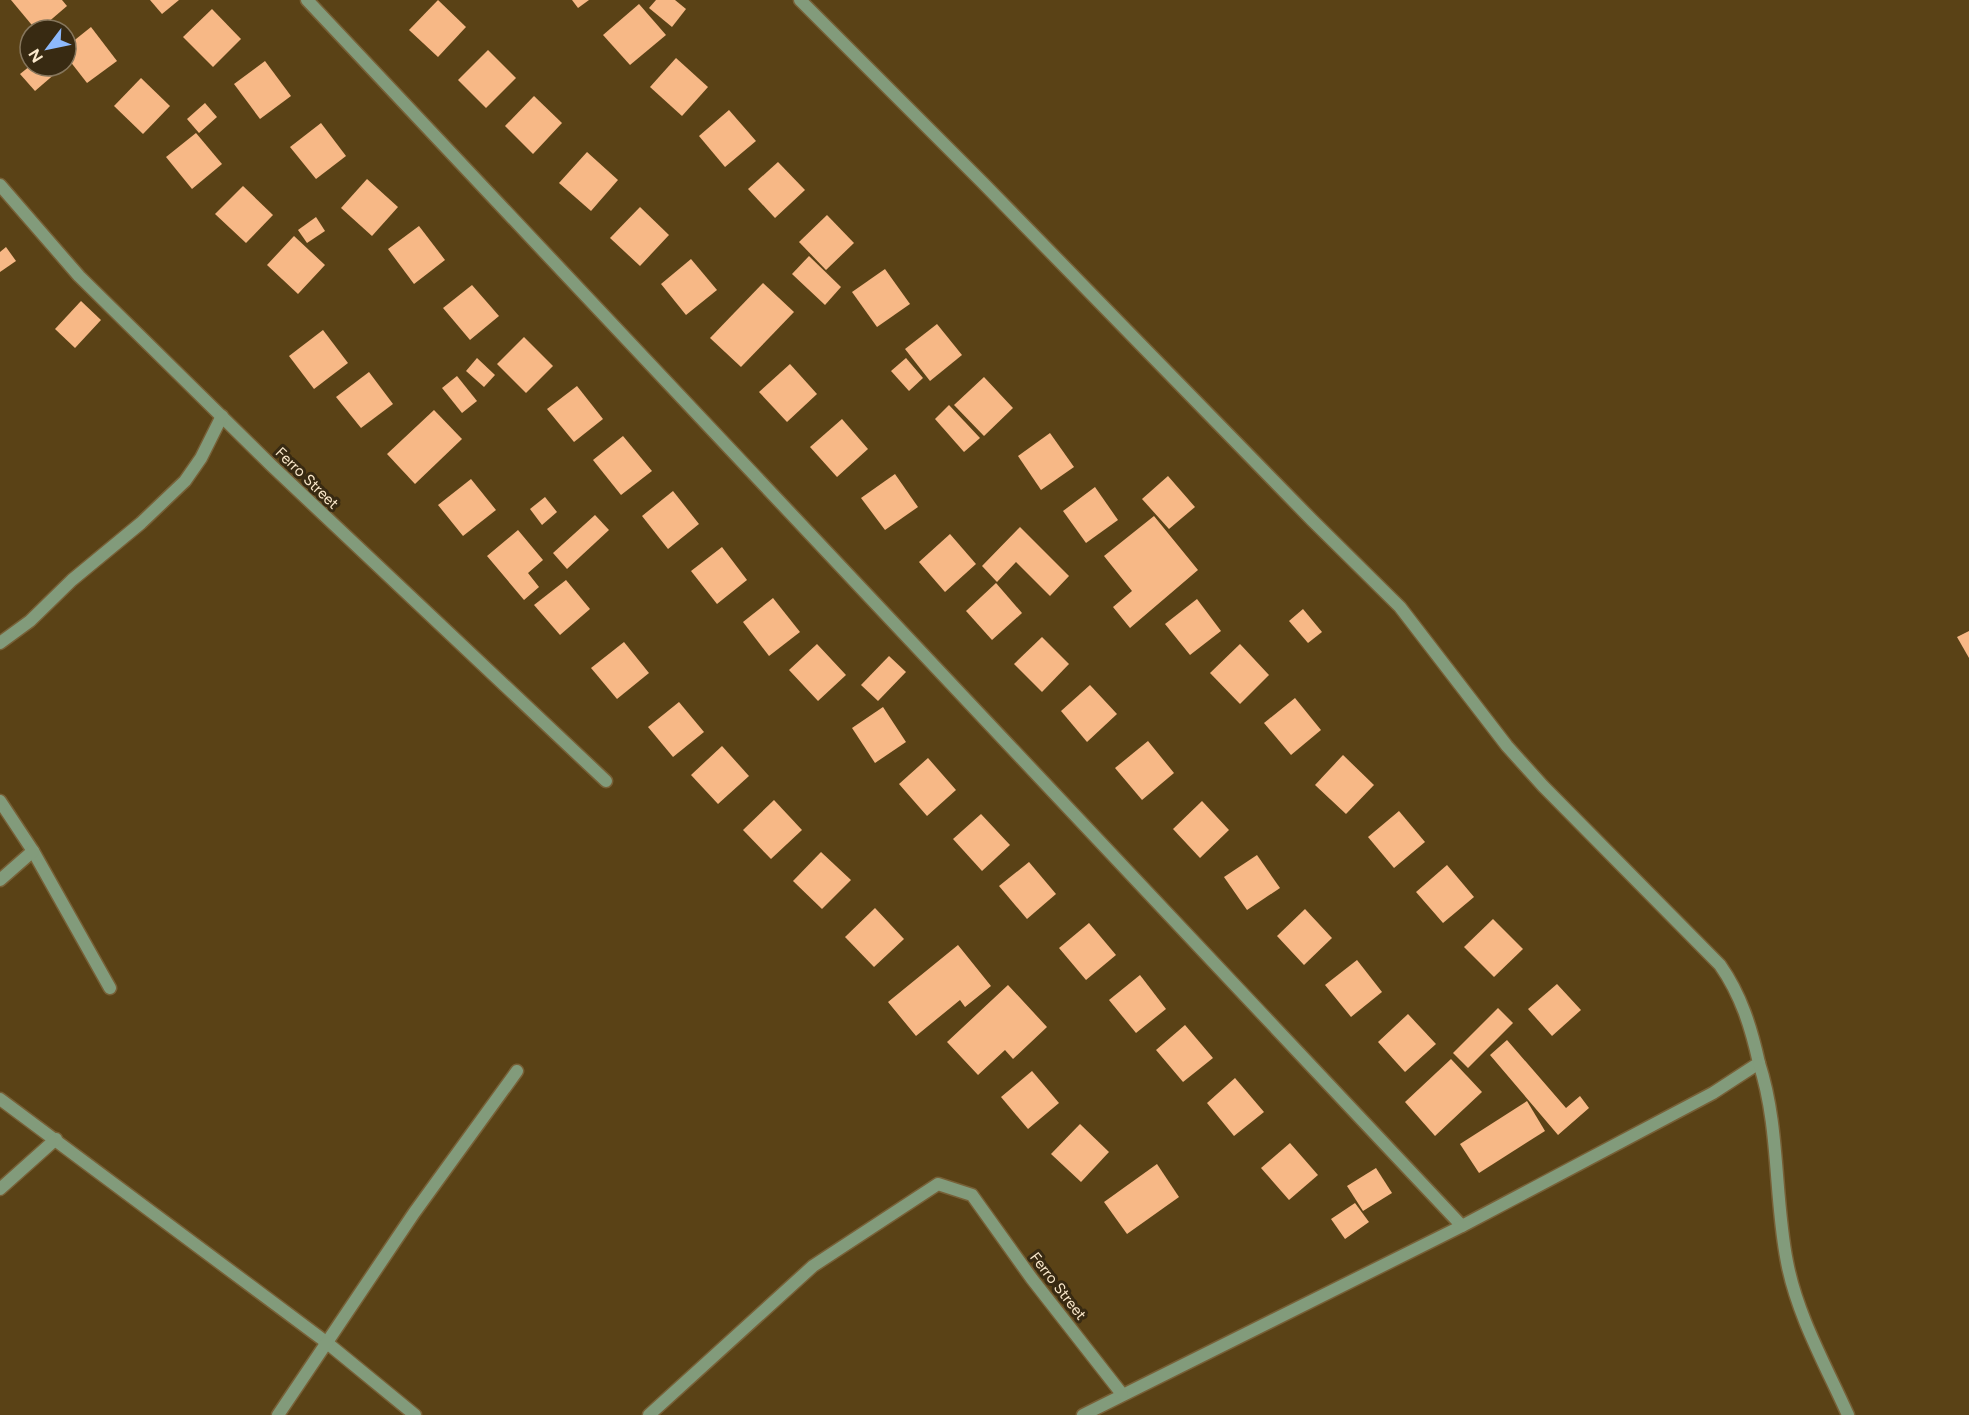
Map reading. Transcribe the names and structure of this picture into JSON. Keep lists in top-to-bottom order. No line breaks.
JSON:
{"streets":{"street":["Ferro Street"]},"north":"bottom left"}
